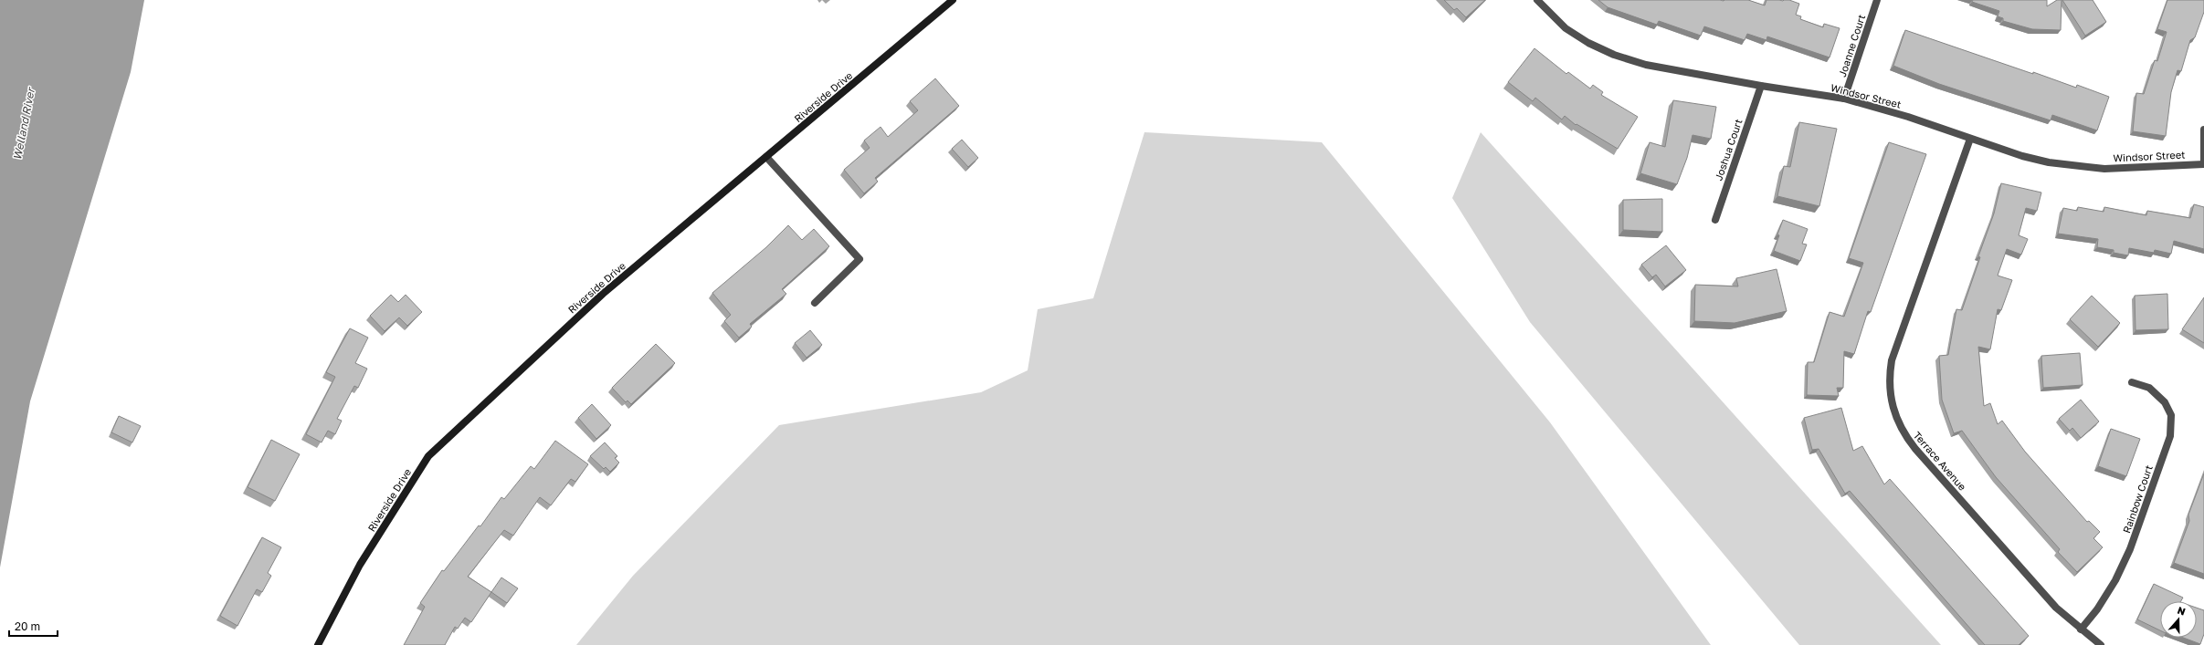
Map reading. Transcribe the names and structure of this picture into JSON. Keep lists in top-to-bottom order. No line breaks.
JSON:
{"streets":{"main road":["Riverside Drive"],"street":["Joanne Court","Windsor Street","Joshua Court","Terrace Avenue","Rainbow Court"]},"crossings":[["Joanne Court","Windsor Street"],["Windsor Street","Joshua Court"],["Windsor Street","Terrace Avenue"],["Terrace Avenue","Rainbow Court"]],"water":["Welland River"],"scale_bar":"20 m","north":"top"}
